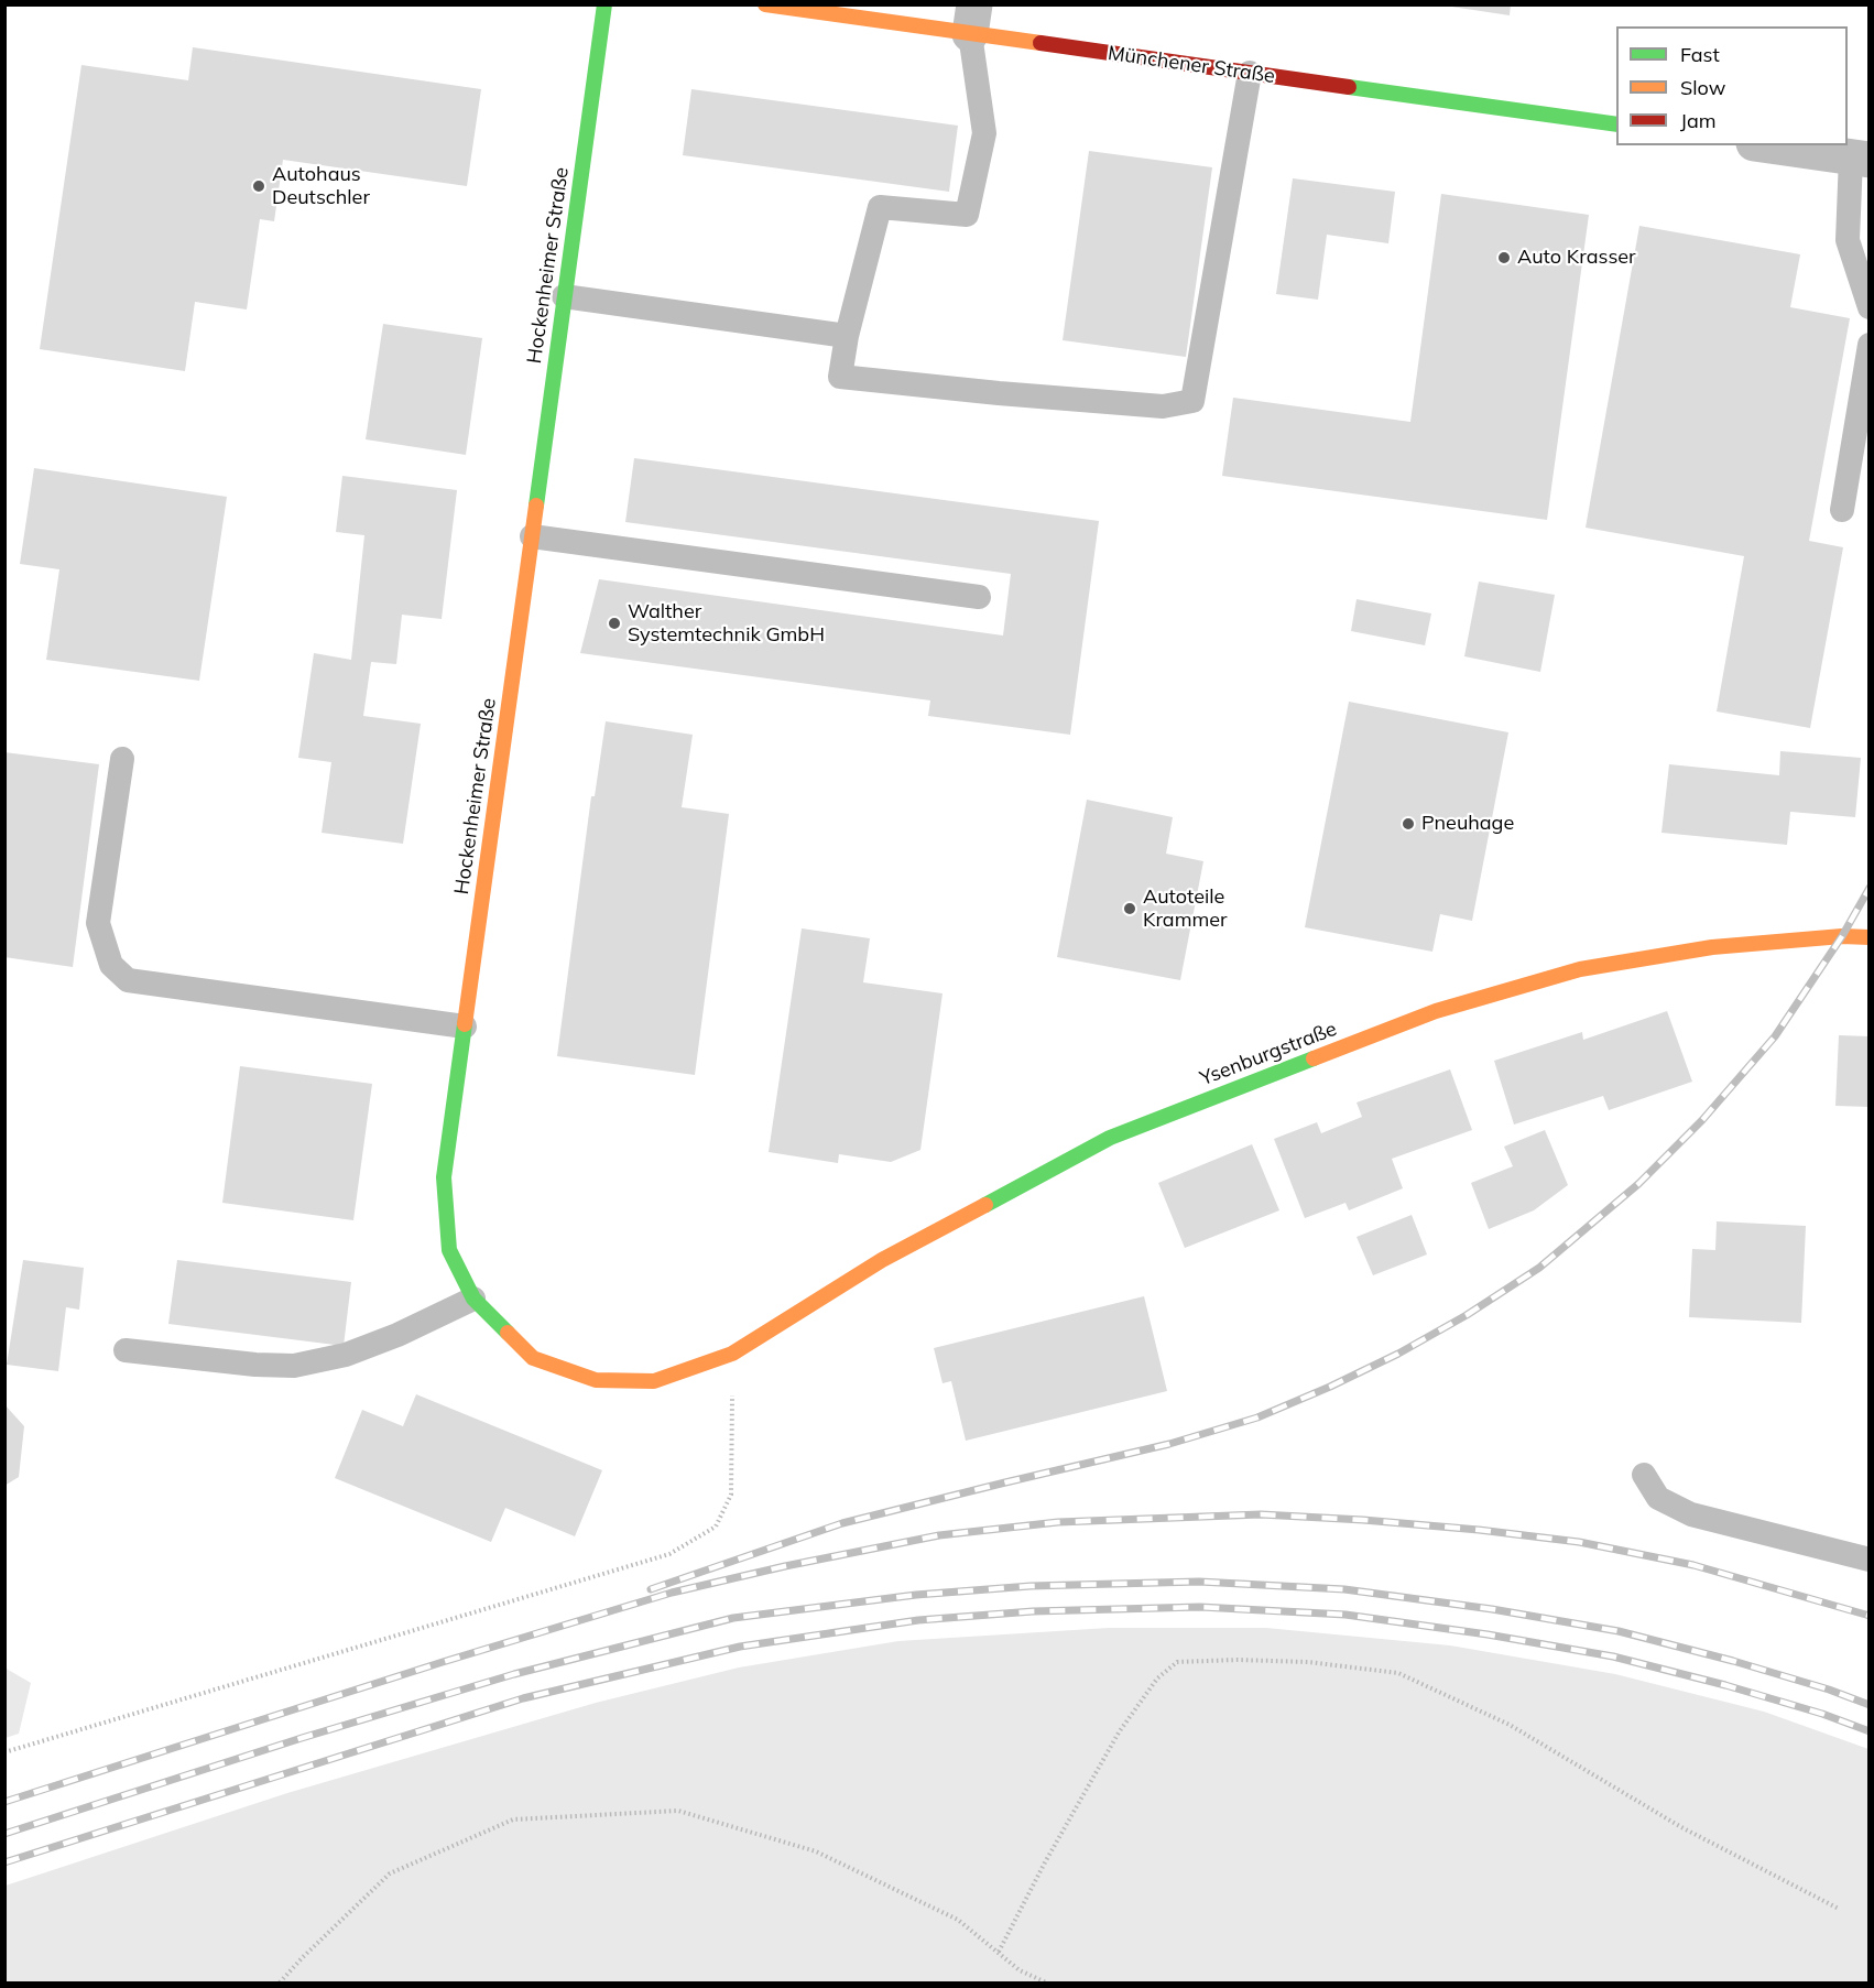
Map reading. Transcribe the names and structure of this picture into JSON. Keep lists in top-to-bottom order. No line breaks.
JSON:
{"streets":{"street":["Münchener Straße","Hockenheimer Straße","Ysenburgstraße"]},"crossings":[["Hockenheimer Straße","Ysenburgstraße"]],"places":["Autohaus Deutschler","Auto Krasser","Walther Systemtechnik GmbH","Pneuhage","Autoteile Krammer"],"legend":["Fast","Slow","Jam"]}
